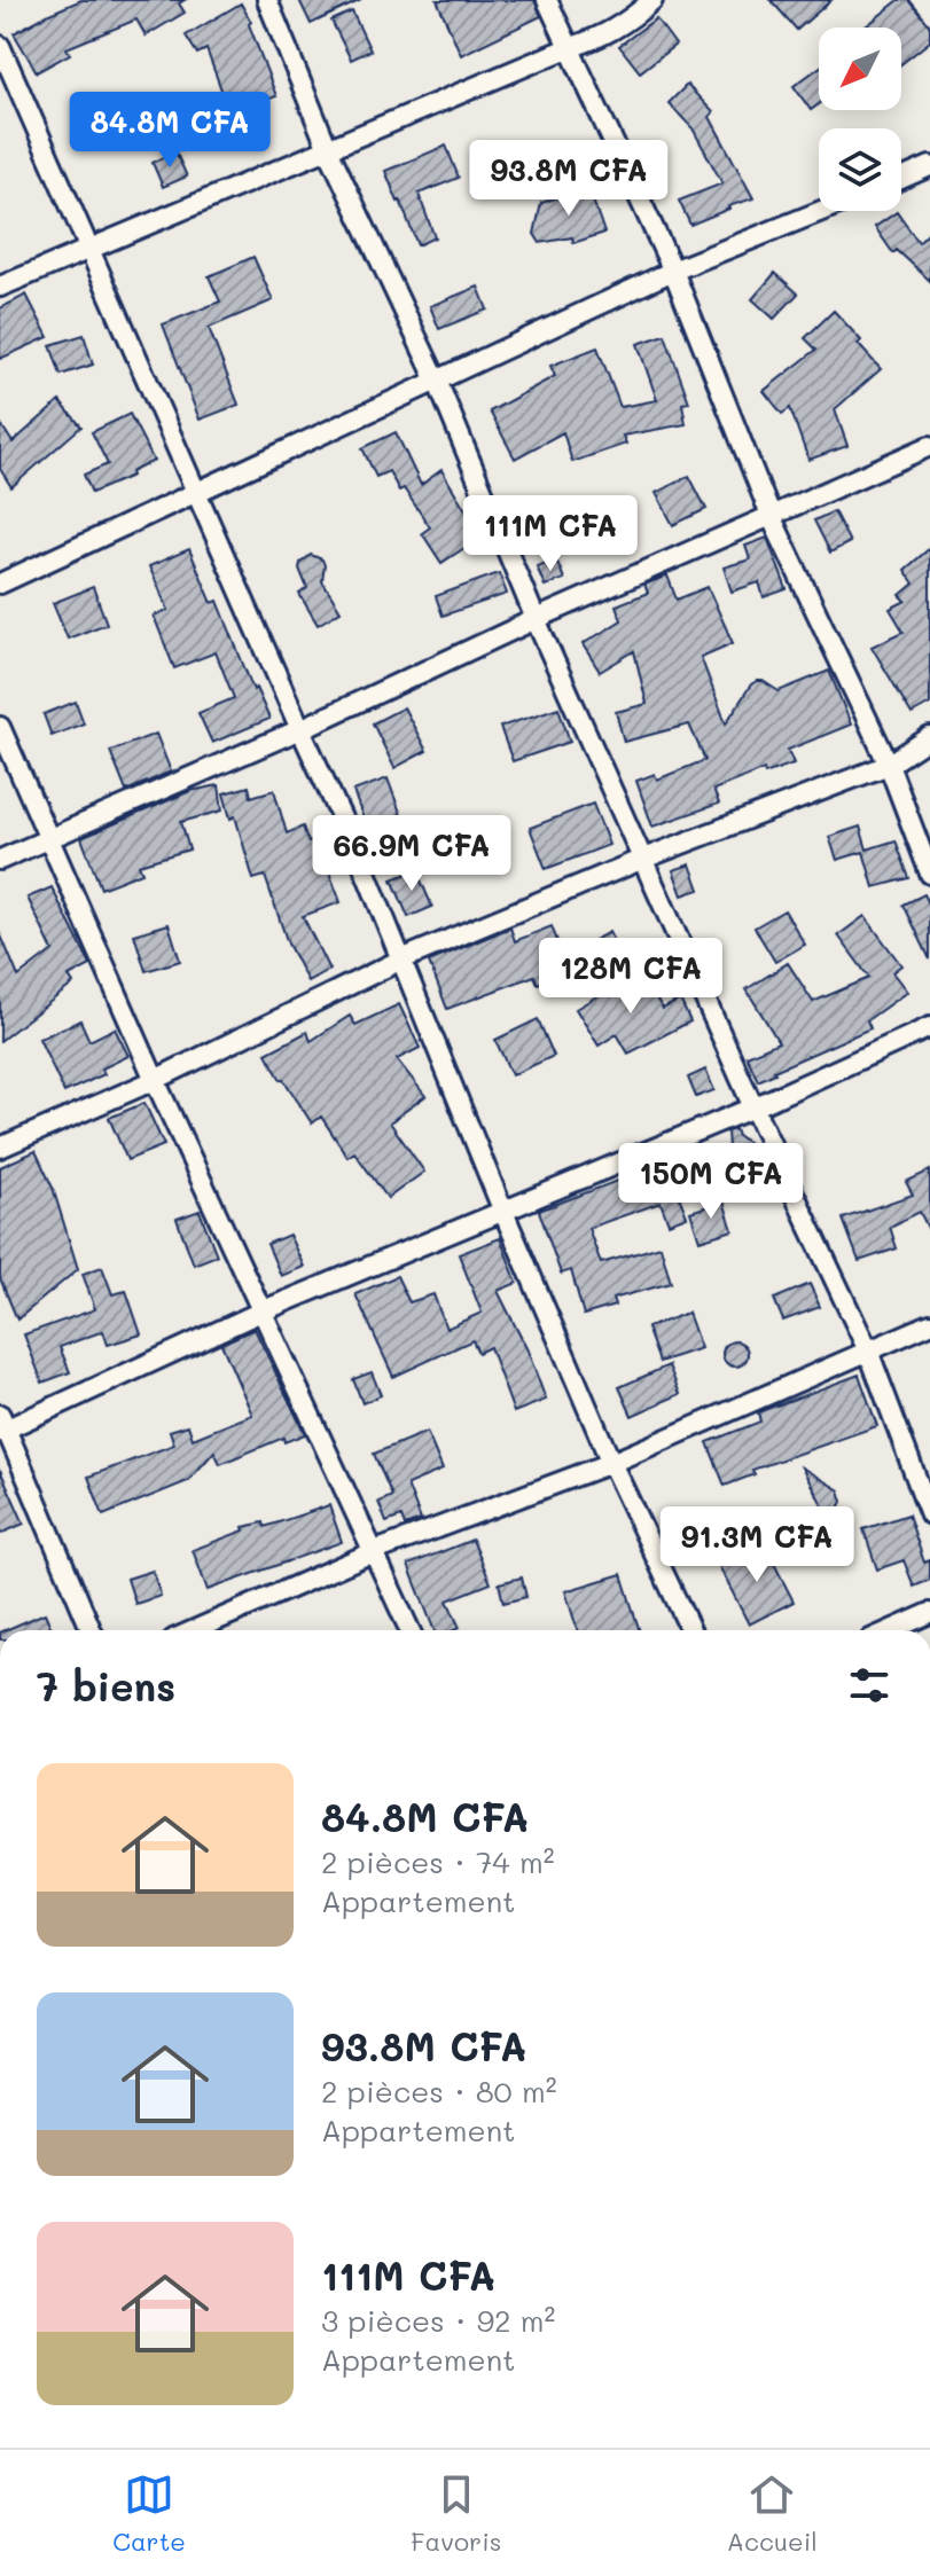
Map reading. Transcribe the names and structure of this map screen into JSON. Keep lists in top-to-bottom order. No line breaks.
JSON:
{"north":"bottom left","page":{"price":["84.8M CFA","93.8M CFA","111M CFA","66.9M CFA","128M CFA","150M CFA","91.3M CFA"],"heading":"7 biens","list":[{"name":"84.8M CFA","note":"2 pièces · 74 m² · Appartement"},{"name":"93.8M CFA","note":"2 pièces · 80 m² · Appartement"},{"name":"111M CFA","note":"3 pièces · 92 m² · Appartement"}],"tabs":["Carte","Favoris","Accueil"]}}
